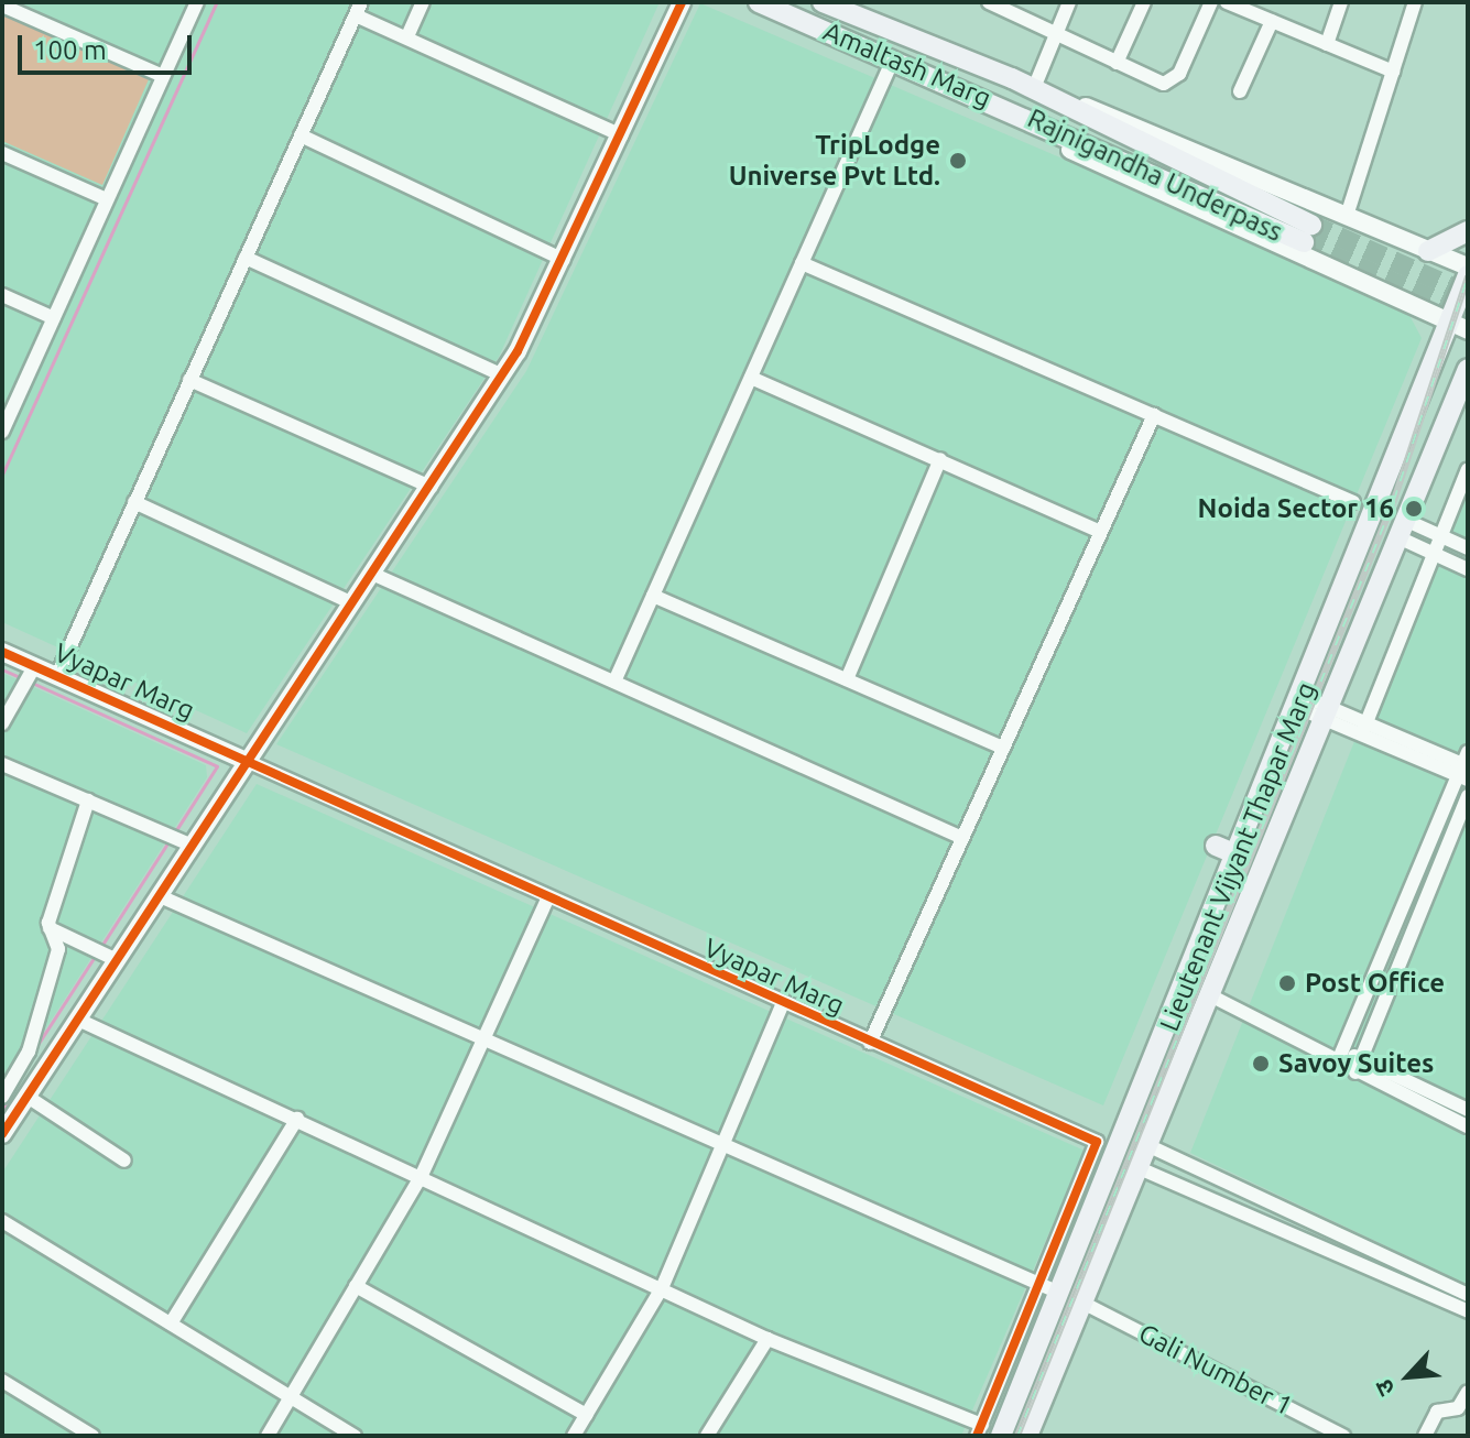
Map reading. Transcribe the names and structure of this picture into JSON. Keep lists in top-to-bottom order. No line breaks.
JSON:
{"streets":{"main road":["Amaltash Marg","Rajnigandha Underpass","Lieutenant Vijyant Thapar Marg"],"street":["Vyapar Marg","Gali Number 1"]},"crossings":[["Amaltash Marg","Rajnigandha Underpass"],["Lieutenant Vijyant Thapar Marg","Gali Number 1"]],"places":["TripLodge Universe Pvt Ltd.","Noida Sector 16","Post Office","Savoy Suites"],"scale_bar":"100 m","north":"bottom left"}
